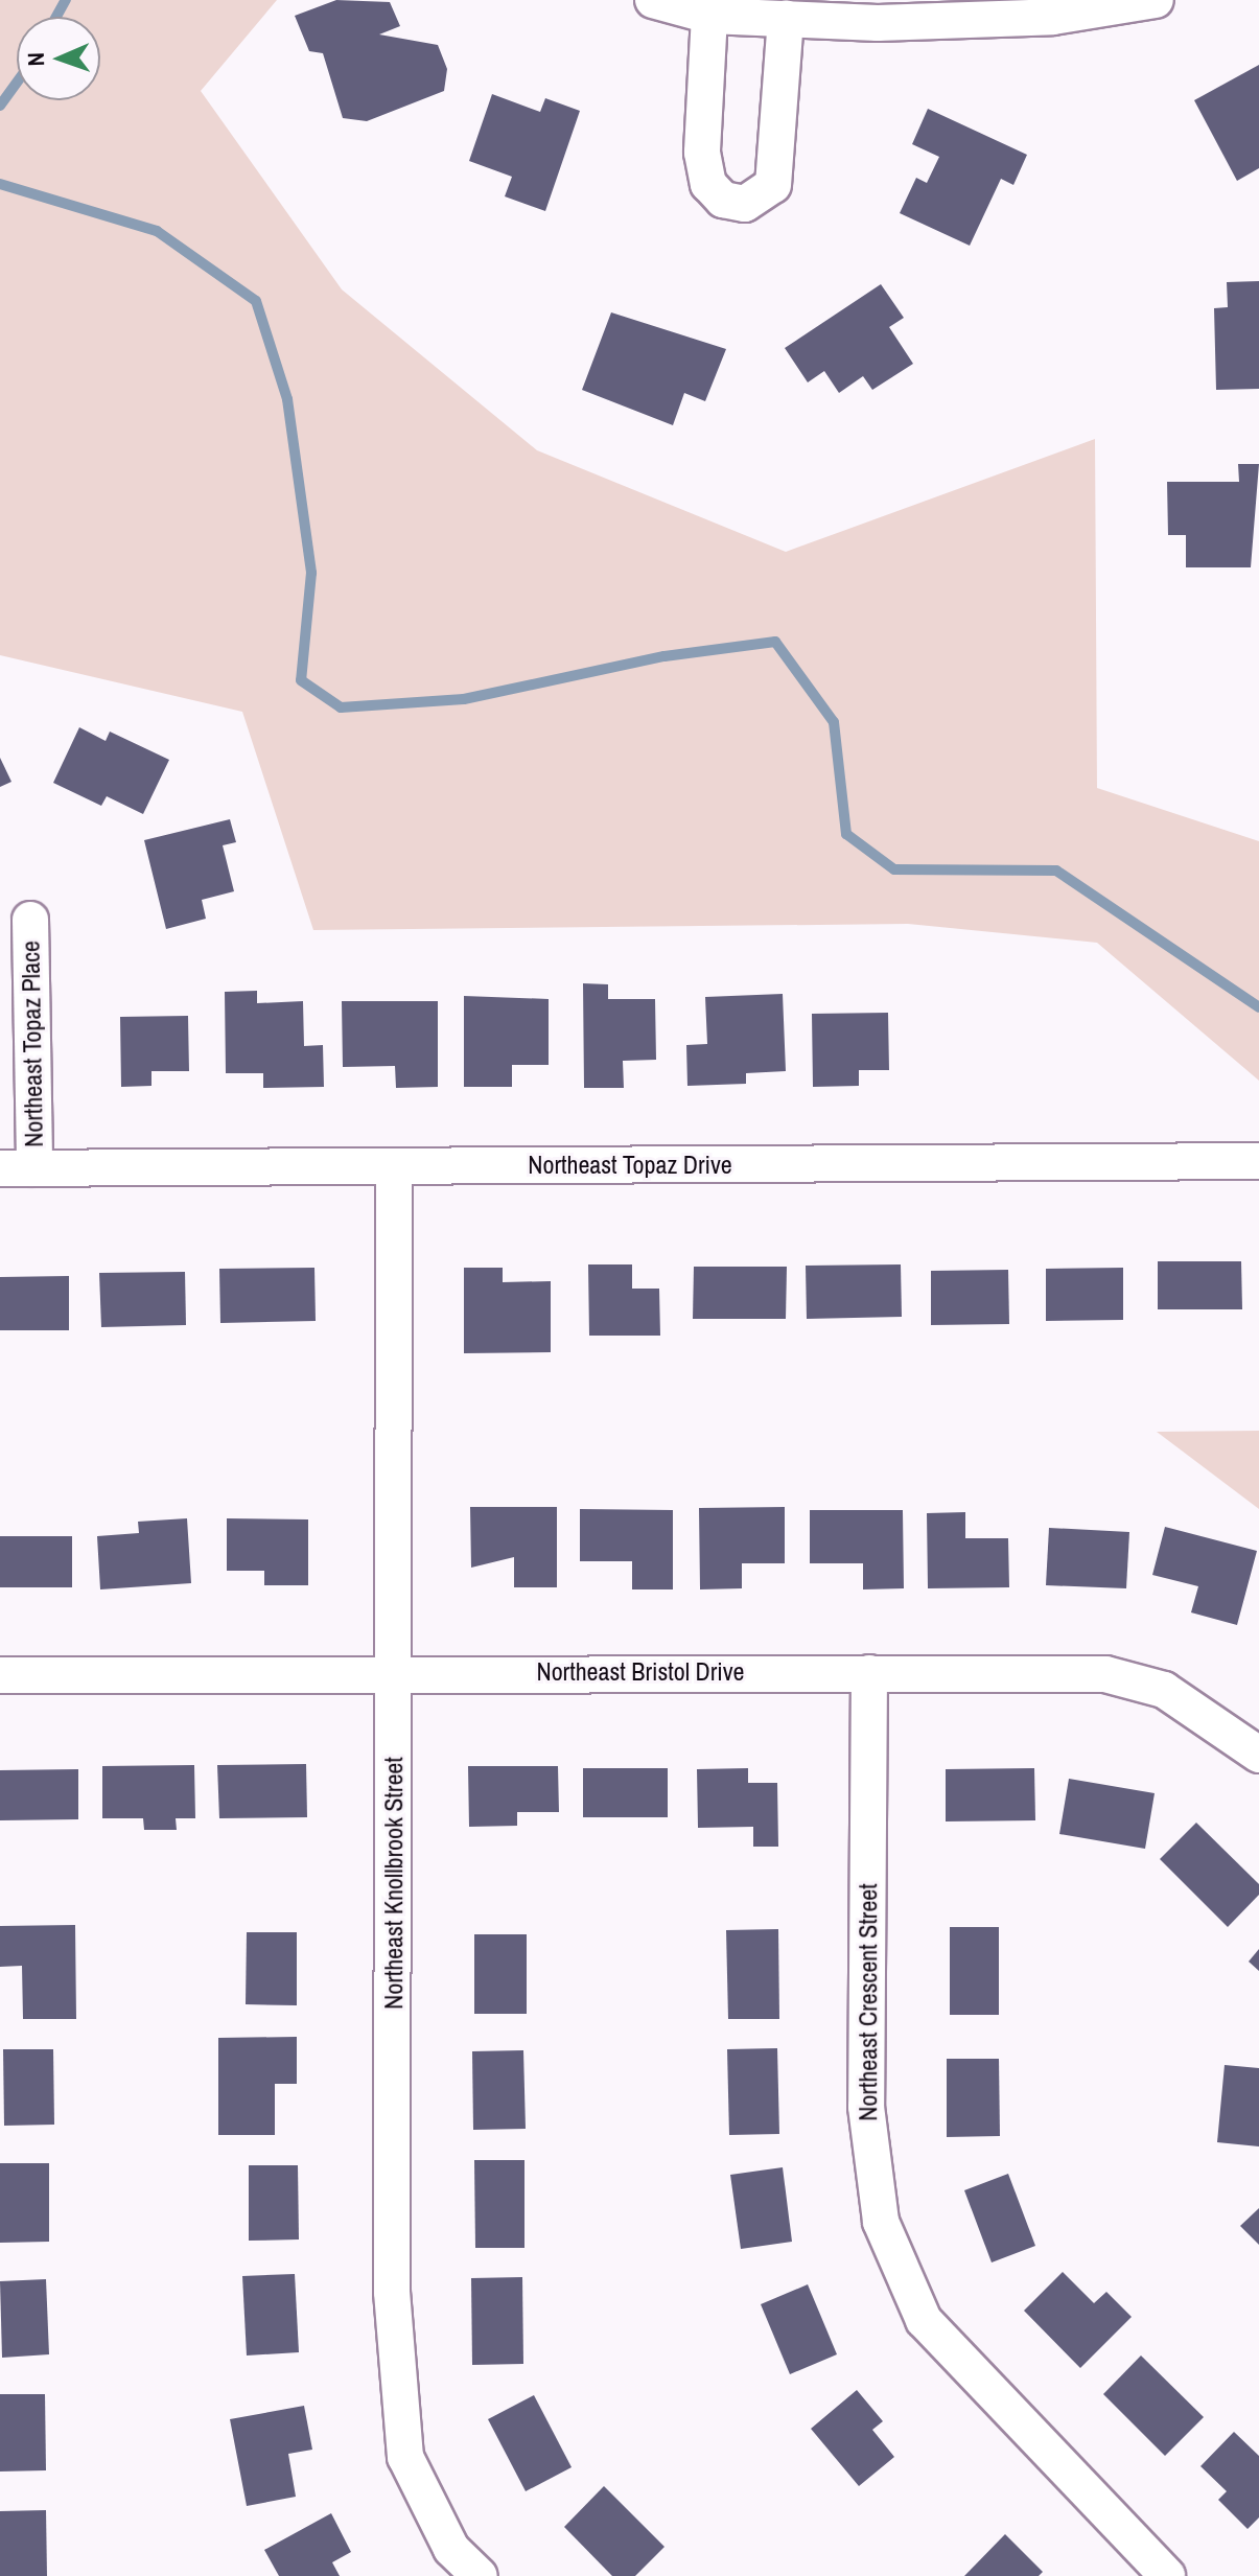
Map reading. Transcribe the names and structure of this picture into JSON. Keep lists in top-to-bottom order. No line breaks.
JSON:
{"streets":{"street":["Northeast Topaz Place","Northeast Topaz Drive","Northeast Bristol Drive","Northeast Knollbrook Street","Northeast Crescent Street"]},"crossings":[["Northeast Topaz Place","Northeast Topaz Drive"],["Northeast Topaz Drive","Northeast Knollbrook Street"],["Northeast Bristol Drive","Northeast Knollbrook Street"],["Northeast Bristol Drive","Northeast Crescent Street"]],"north":"left"}
